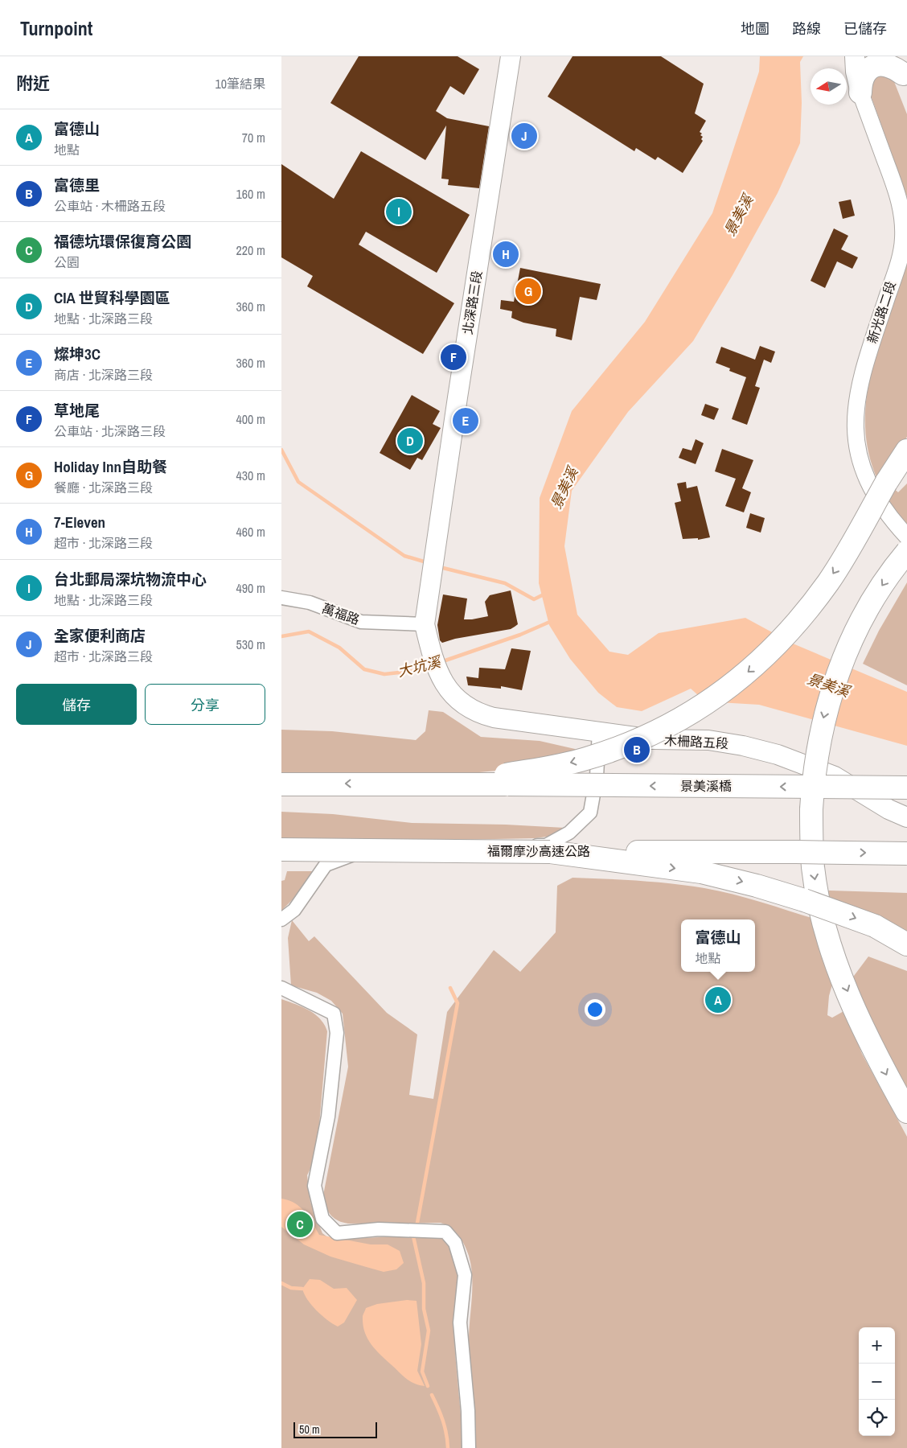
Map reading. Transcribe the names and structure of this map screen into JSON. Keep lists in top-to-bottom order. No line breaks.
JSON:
{"streets":{"highway":["景美溪橋","福爾摩沙高速公路"],"main road":["北深路三段","新光路二段","木柵路五段"],"street":["萬福路"]},"crossings":[["北深路三段","萬福路"],["北深路三段","木柵路五段"],["萬福路","木柵路五段"]],"water":["景美溪","大坑溪"],"scale_bar":"50 m","north":"left","page":{"header":"Turnpoint","nav":["地圖","路線","已儲存"],"heading":["附近","10筆結果"],"list":[{"mark":"A","name":"富德山","note":"地點","value":"70 m"},{"mark":"B","name":"富德里","note":"公車站 · 木柵路五段","value":"160 m"},{"mark":"C","name":"福德坑環保復育公園","note":"公園","value":"220 m"},{"mark":"D","name":"CIA 世貿科學園區","note":"地點 · 北深路三段","value":"360 m"},{"mark":"E","name":"燦坤3C","note":"商店 · 北深路三段","value":"360 m"},{"mark":"F","name":"草地尾","note":"公車站 · 北深路三段","value":"400 m"},{"mark":"G","name":"Holiday Inn自助餐","note":"餐廳 · 北深路三段","value":"430 m"},{"mark":"H","name":"7-Eleven","note":"超市 · 北深路三段","value":"460 m"},{"mark":"I","name":"台北郵局深坑物流中心","note":"地點 · 北深路三段","value":"490 m"},{"mark":"J","name":"全家便利商店","note":"超市 · 北深路三段","value":"530 m"}],"pins":["J","I","H","G","F","E","D","B","A","C"],"buttons":["儲存","分享"],"popup":["富德山","地點"],"map_buttons":["+","−"],"scale":"50 m"}}
